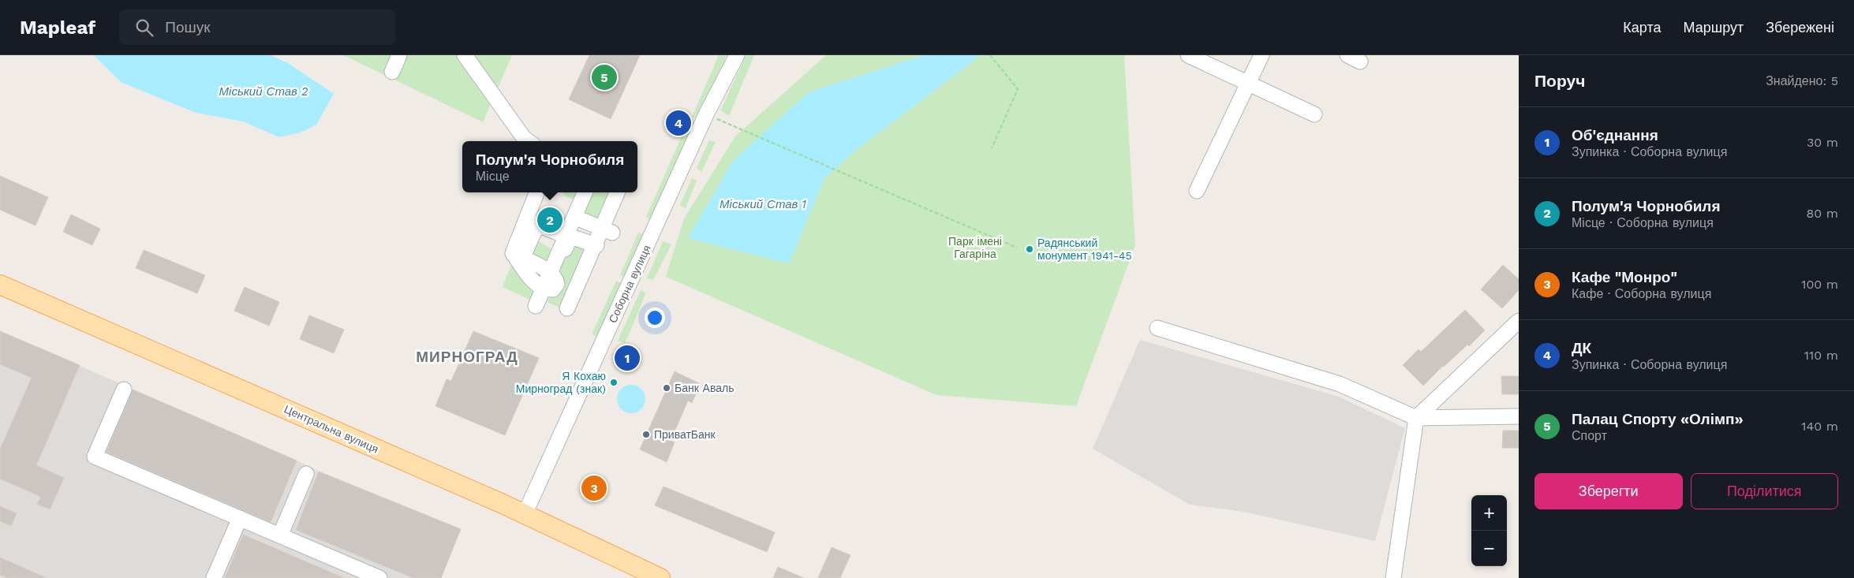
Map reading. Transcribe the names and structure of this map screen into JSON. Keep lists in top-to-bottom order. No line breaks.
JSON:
{"streets":{"main road":["Центральна вулиця"],"street":["Соборна вулиця"]},"crossings":[["Соборна вулиця","Центральна вулиця"]],"districts":["МИРНОГРАД"],"water":["Міський Став 2","Міський Став 1"],"parks":["Парк імені Гагаріна"],"places":["Радянський монумент 1941-45","Я Кохаю Мирноград (знак)","Банк Аваль","ПриватБанк"],"page":{"header":"Mapleaf","search":"Пошук","nav":["Карта","Маршрут","Збережені"],"heading":["Поруч","Знайдено: 5"],"pins":["5","4","2","1","3"],"list":[{"mark":"1","name":"Об'єднання","note":"Зупинка · Соборна вулиця","value":"30 m"},{"mark":"2","name":"Полум'я Чорнобиля","note":"Місце · Соборна вулиця","value":"80 m"},{"mark":"3","name":"Кафе \"Монро\"","note":"Кафе · Соборна вулиця","value":"100 m"},{"mark":"4","name":"ДК","note":"Зупинка · Соборна вулиця","value":"110 m"},{"mark":"5","name":"Палац Спорту «Олімп»","note":"Спорт","value":"140 m"}],"popup":["Полум'я Чорнобиля","Місце"],"buttons":["Зберегти","Поділитися"],"map_buttons":["+","−"]}}
